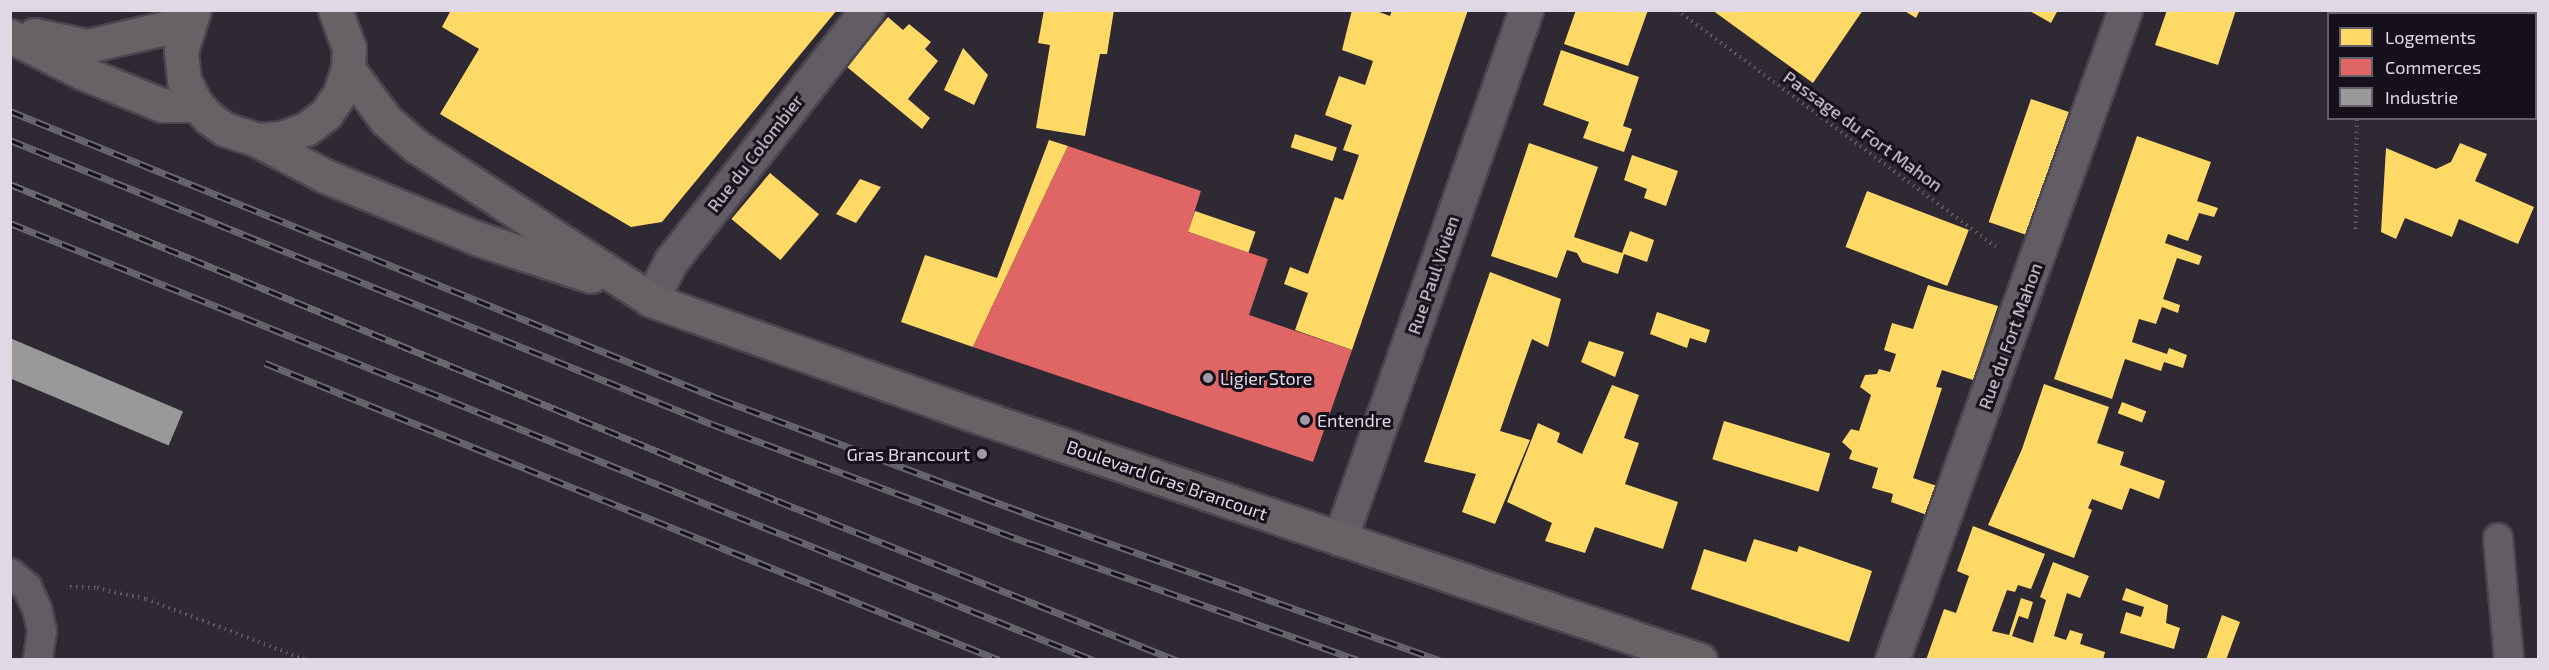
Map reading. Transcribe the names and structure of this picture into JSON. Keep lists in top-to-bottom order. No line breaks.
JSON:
{"streets":{"main road":["Boulevard Gras Brancourt"],"street":["Rue du Colombier","Rue Paul Vivien","Rue du Fort Mahon"],"path":["Passage du Fort Mahon"]},"crossings":[["Passage du Fort Mahon","Rue du Fort Mahon"],["Rue du Colombier","Boulevard Gras Brancourt"],["Rue Paul Vivien","Boulevard Gras Brancourt"]],"places":["Ligier Store","Entendre","Gras Brancourt"],"legend":["Logements","Commerces","Industrie"]}
